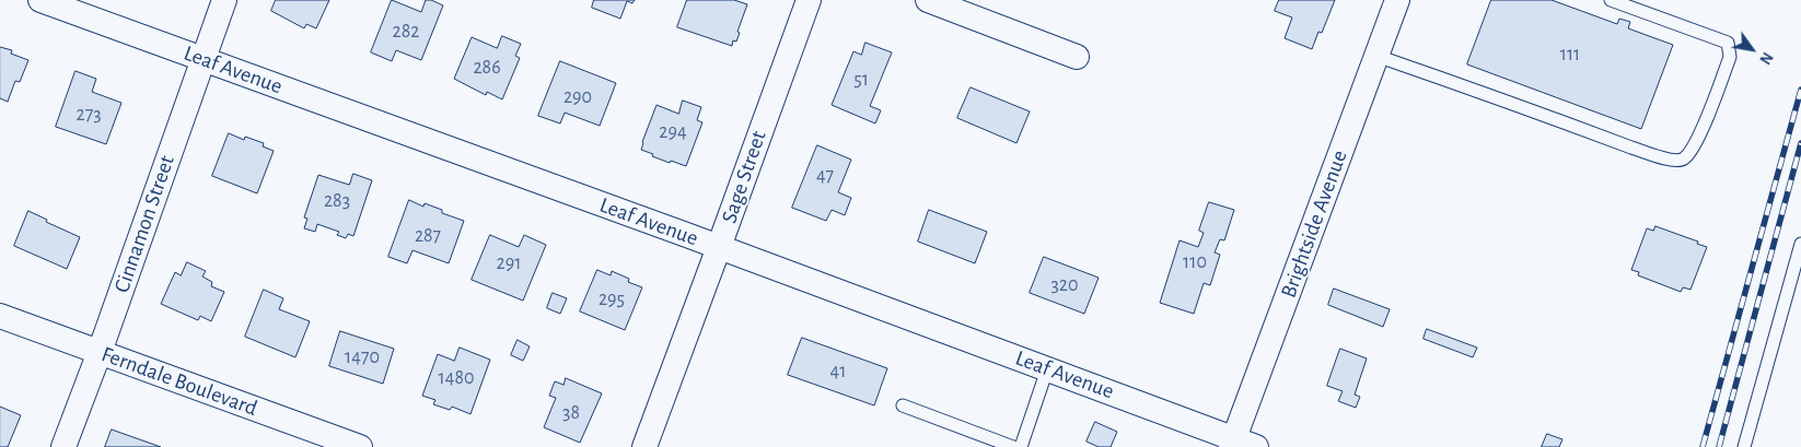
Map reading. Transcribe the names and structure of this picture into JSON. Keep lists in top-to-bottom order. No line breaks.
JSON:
{"streets":{"street":["Leaf Avenue","Sage Street","Cinnamon Street","Brightside Avenue","Ferndale Boulevard"]},"crossings":[["Leaf Avenue","Sage Street"],["Leaf Avenue","Cinnamon Street"],["Leaf Avenue","Brightside Avenue"],["Cinnamon Street","Ferndale Boulevard"]],"house_numbers":["282","111","286","51","290","273","294","47","283","287","110","291","320","295","1470","41","1480","38"],"north":"bottom right"}
